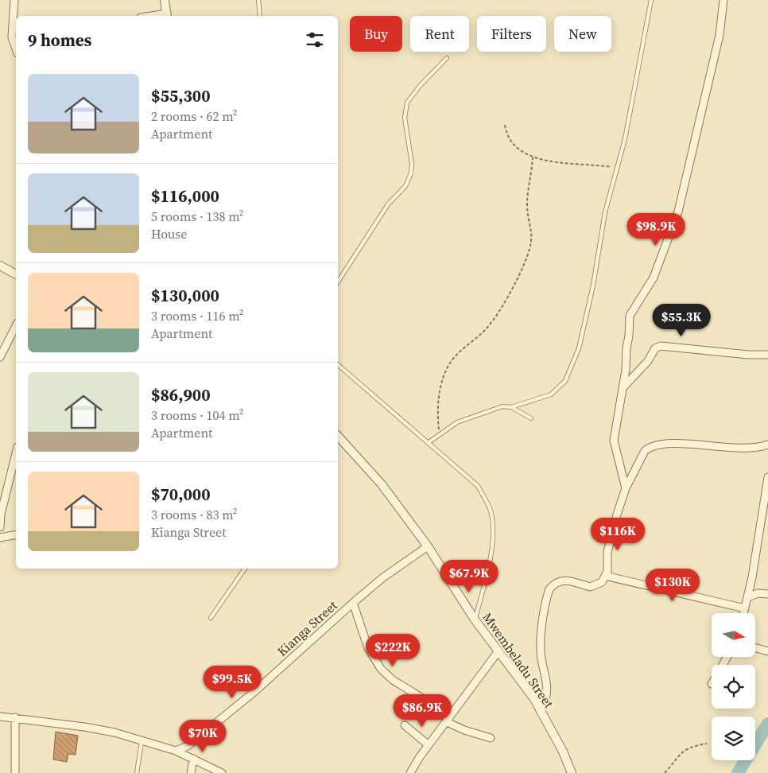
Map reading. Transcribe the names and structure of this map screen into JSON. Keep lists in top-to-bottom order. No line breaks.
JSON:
{"streets":{"street":["Kianga Street","Mwembeladu Street"]},"crossings":[["Kianga Street","Mwembeladu Street"]],"north":"right","page":{"chip":["Buy","Rent","Filters","New"],"heading":"9 homes","list":[{"name":"$55,300","note":"2 rooms · 62 m² · Apartment"},{"name":"$116,000","note":"5 rooms · 138 m² · House"},{"name":"$130,000","note":"3 rooms · 116 m² · Apartment"},{"name":"$86,900","note":"3 rooms · 104 m² · Apartment"},{"name":"$70,000","note":"3 rooms · 83 m² · Kianga Street"}],"price":["$98.9K","$55.3K","$116K","$67.9K","$130K","$222K","$99.5K","$86.9K","$70K"]}}
